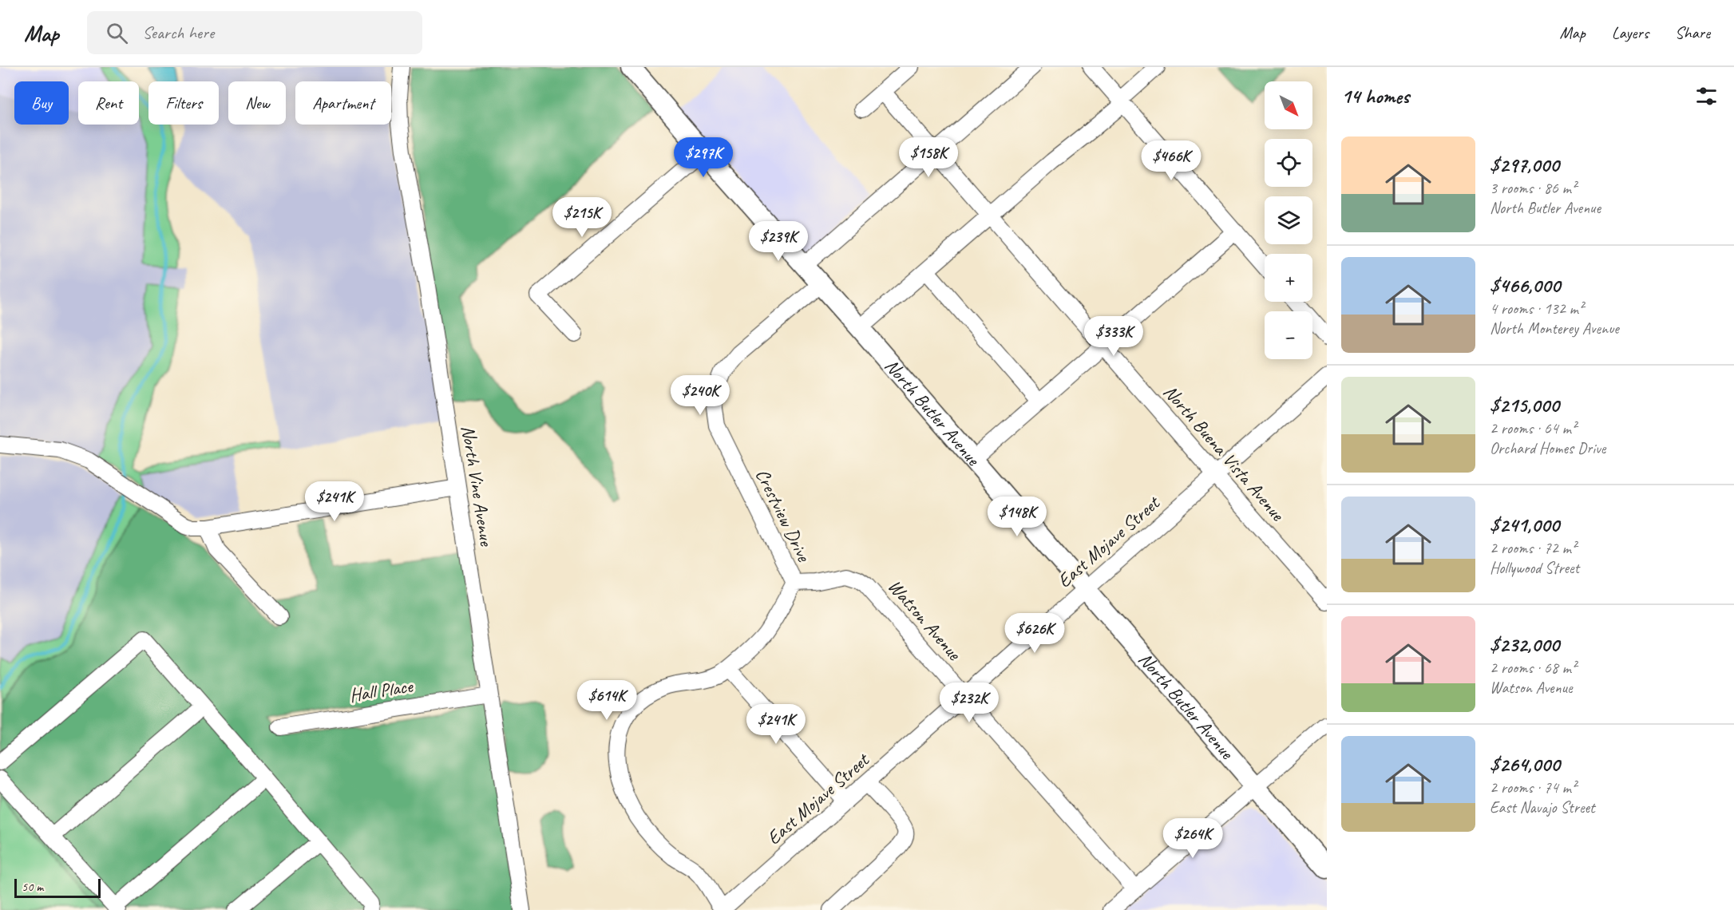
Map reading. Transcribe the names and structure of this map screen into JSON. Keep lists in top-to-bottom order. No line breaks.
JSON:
{"streets":{"main road":["North Butler Avenue"],"street":["North Buena Vista Avenue","North Vine Avenue","Crestview Drive","East Mojave Street","Watson Avenue","Hall Place"]},"crossings":[["North Butler Avenue","Crestview Drive"],["North Butler Avenue","East Mojave Street"],["North Buena Vista Avenue","East Mojave Street"],["North Vine Avenue","Hall Place"],["Crestview Drive","East Mojave Street"],["Crestview Drive","Watson Avenue"],["East Mojave Street","Watson Avenue"]],"scale_bar":"50 m","north":"bottom right","page":{"header":"Map","search":"Search here","nav":["Map","Layers","Share"],"heading":"14 homes","map_buttons":["+","−"],"chip":["Buy","Rent","Filters","New","Apartment"],"list":[{"name":"$297,000","note":"3 rooms · 86 m² · North Butler Avenue"},{"name":"$466,000","note":"4 rooms · 132 m² · North Monterey Avenue"},{"name":"$215,000","note":"2 rooms · 64 m² · Orchard Homes Drive"},{"name":"$241,000","note":"2 rooms · 72 m² · Hollywood Street"},{"name":"$232,000","note":"2 rooms · 68 m² · Watson Avenue"},{"name":"$264,000","note":"2 rooms · 74 m² · East Navajo Street"}],"price":["$297K","$158K","$466K","$215K","$239K","$333K","$240K","$241K","$148K","$626K","$614K","$232K","$241K","$264K"],"scale":"50 m"}}
